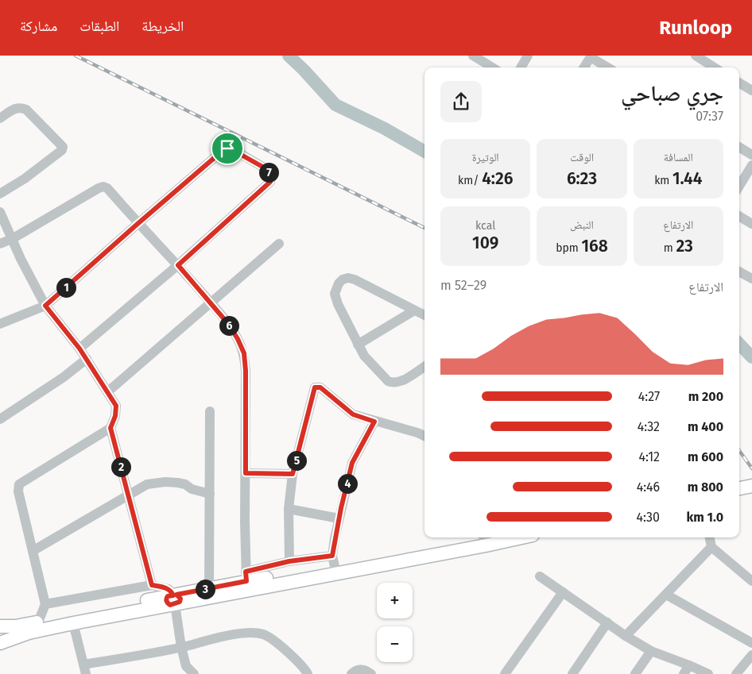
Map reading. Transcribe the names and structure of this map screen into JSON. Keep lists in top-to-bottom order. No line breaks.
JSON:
{"page":{"header":"Runloop","nav":["الخريطة","الطبقات","مشاركة"],"heading":["جري صباحي","07:37"],"stats":[["المسافة","1.44 km"],["الوقت","6:23"],["الوتيرة","4:26 /km"],["الارتفاع","23 m"],["النبض","168 bpm"],["kcal","109"]],"pins":["7","1","6","5","2","4","3"],"chart":["الارتفاع","29–52 m"],"list":[{"name":"200 m","note":"4:27"},{"name":"400 m","note":"4:32"},{"name":"600 m","note":"4:12"},{"name":"800 m","note":"4:46"},{"name":"1.0 km","note":"4:30"}],"map_buttons":["+","−"]}}
